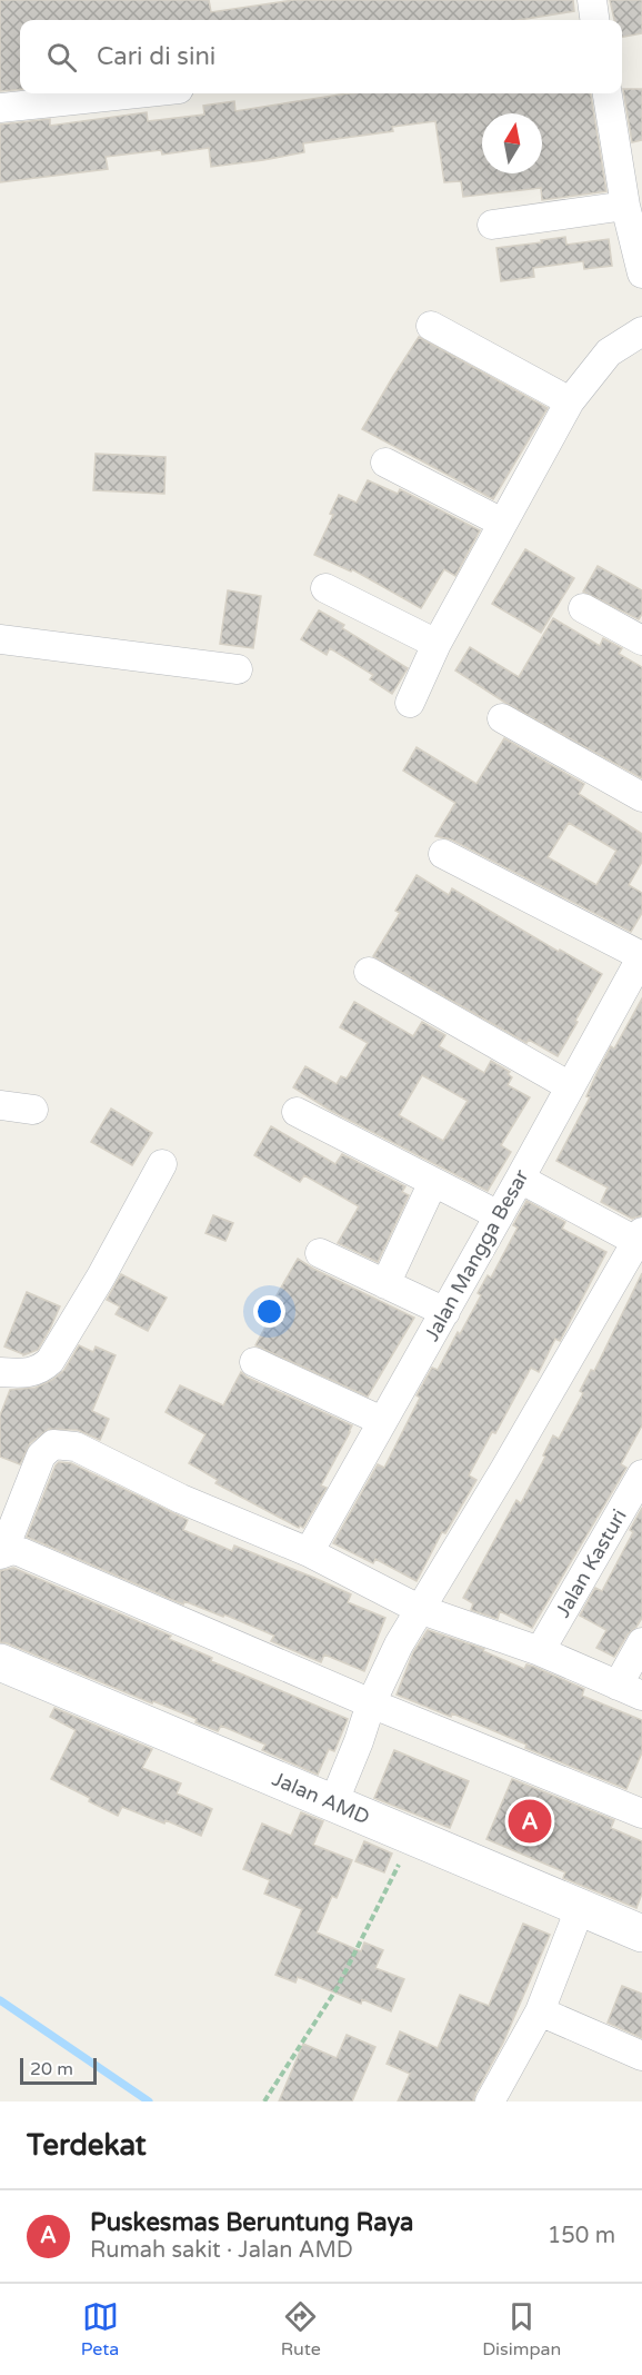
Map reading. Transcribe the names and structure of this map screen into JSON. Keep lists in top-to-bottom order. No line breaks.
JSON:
{"streets":{"street":["Jalan Mangga Besar","Jalan Kasturi","Jalan AMD"]},"scale_bar":"20 m","north":"top","page":{"search":"Cari di sini","pins":"A","scale":"20 m","heading":"Terdekat","list":[{"mark":"A","name":"Puskesmas Beruntung Raya","note":"Rumah sakit · Jalan AMD","value":"150 m"}],"nav":["Peta","Rute","Disimpan"]}}
